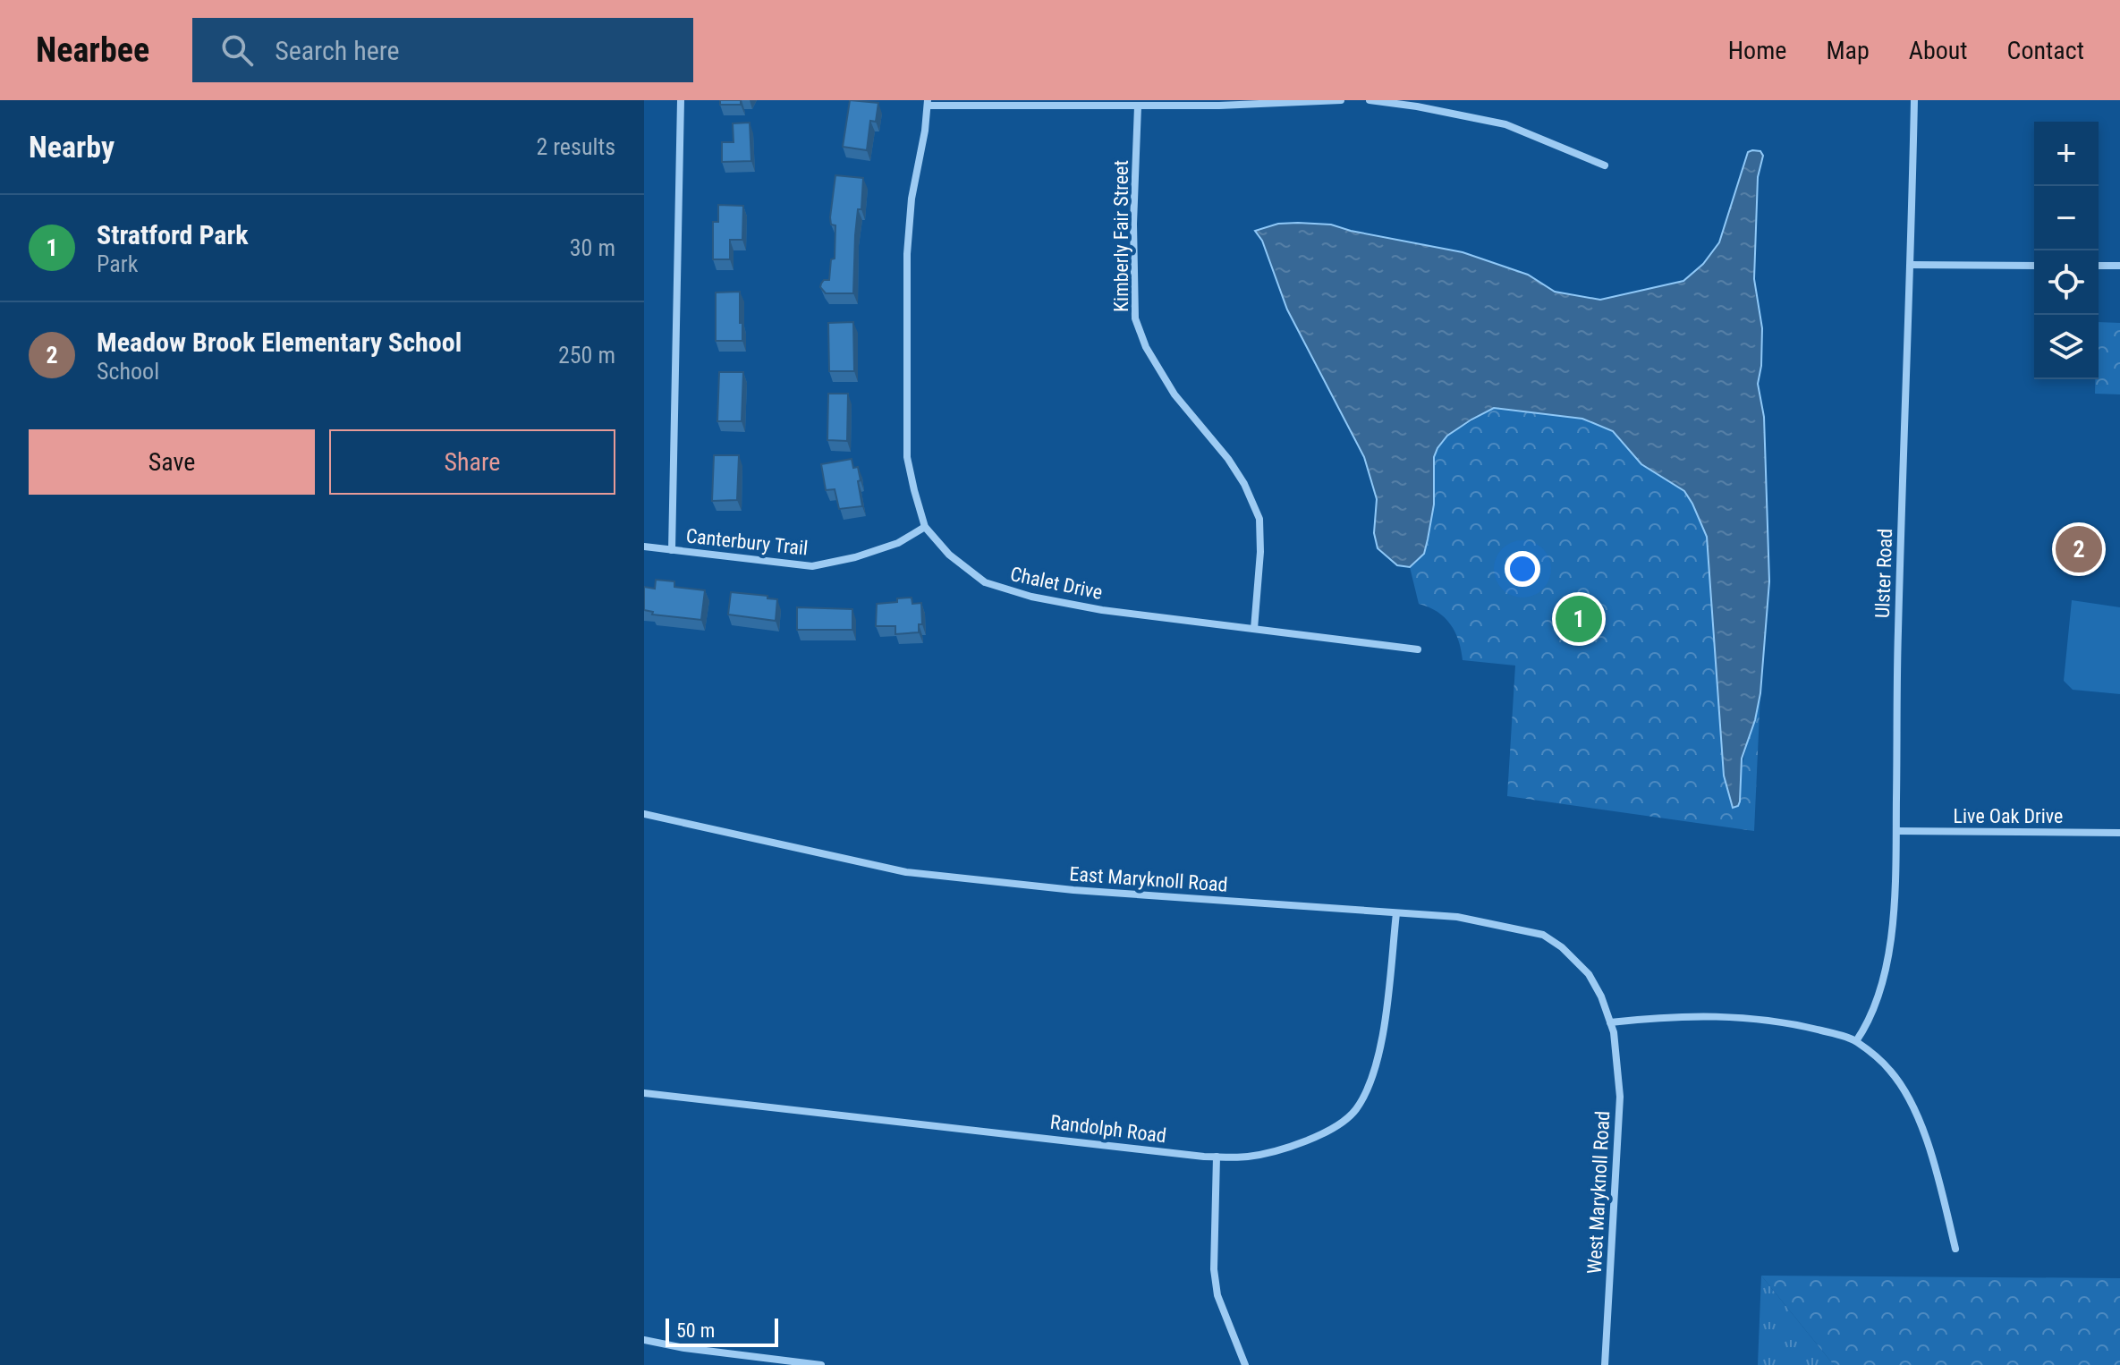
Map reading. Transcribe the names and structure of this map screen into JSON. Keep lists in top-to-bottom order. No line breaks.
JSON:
{"streets":{"street":["Kimberly Fair Street","Canterbury Trail","Ulster Road","Chalet Drive","Live Oak Drive","East Maryknoll Road","Randolph Road","West Maryknoll Road"]},"crossings":[["Kimberly Fair Street","Chalet Drive"],["Canterbury Trail","Chalet Drive"],["Ulster Road","Live Oak Drive"],["East Maryknoll Road","Randolph Road"],["East Maryknoll Road","West Maryknoll Road"]],"scale_bar":"50 m","page":{"header":"Nearbee","search":"Search here","nav":["Home","Map","About","Contact"],"heading":["Nearby","2 results"],"map_buttons":["+","−"],"list":[{"mark":"1","name":"Stratford Park","note":"Park","value":"30 m"},{"mark":"2","name":"Meadow Brook Elementary School","note":"School","value":"250 m"}],"buttons":["Save","Share"],"pins":["2","1"],"scale":"50 m"}}
